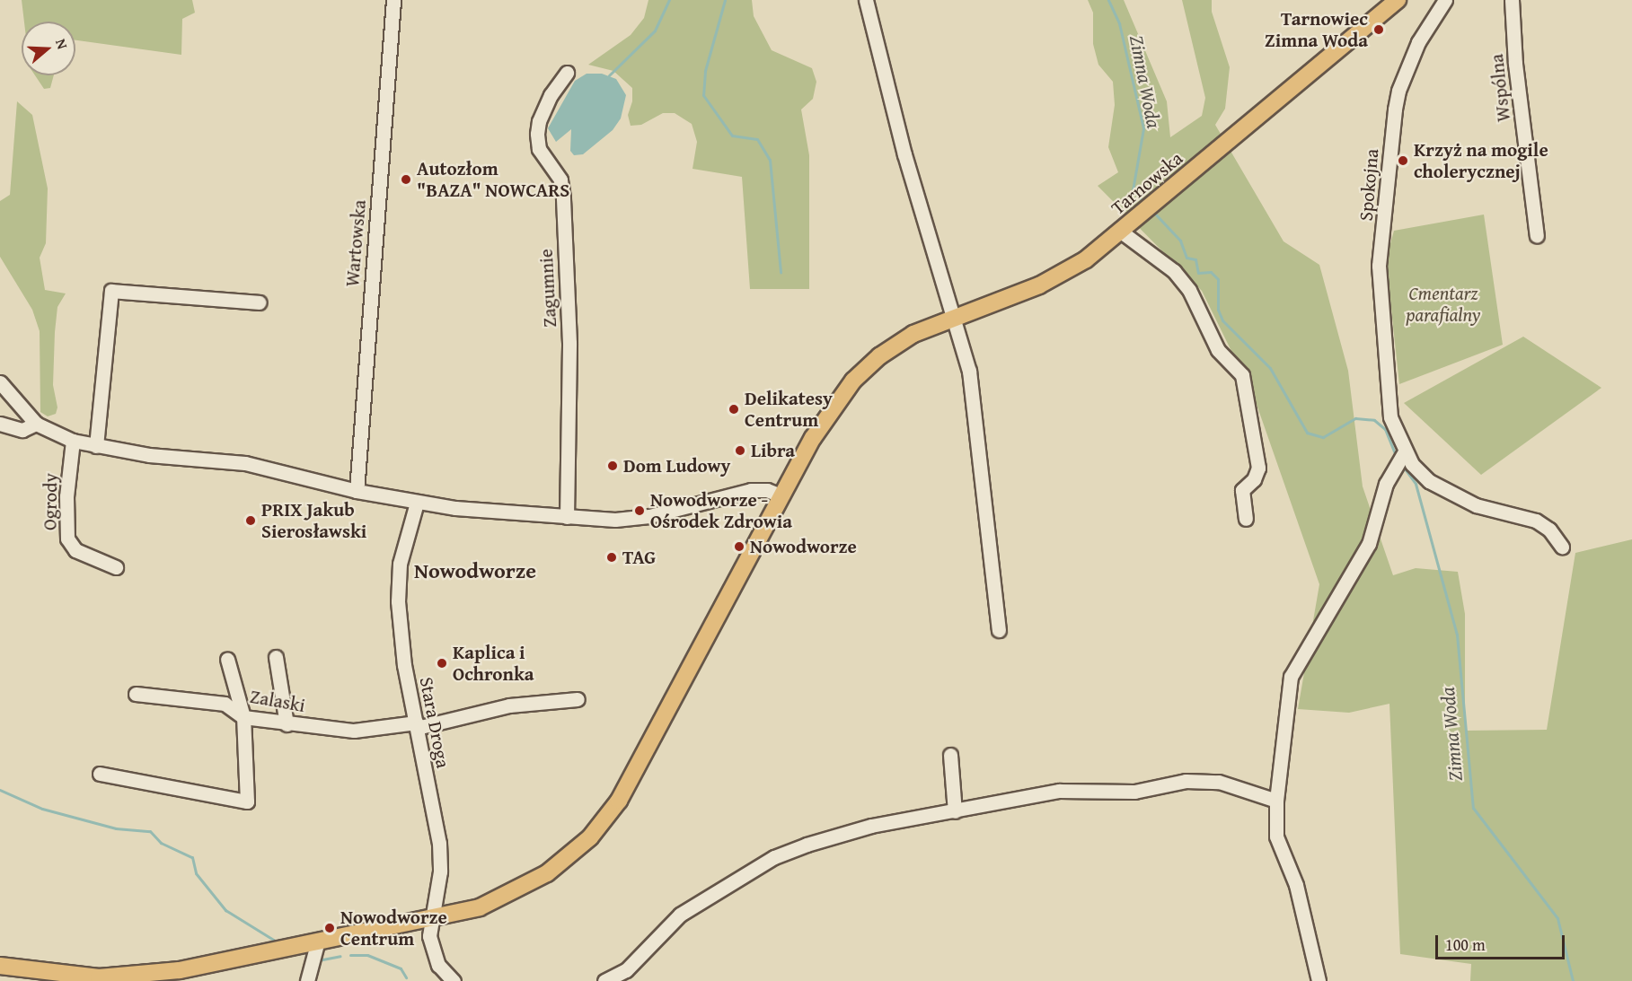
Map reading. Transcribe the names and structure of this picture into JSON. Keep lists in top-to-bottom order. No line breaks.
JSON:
{"streets":{"main road":["Tarnowska"],"street":["Wspólna","Spokojna","Wartowska","Zagumnie","Ogrody","Zalaski","Stara Droga"]},"crossings":[["Tarnowska","Stara Droga"],["Zalaski","Stara Droga"]],"districts":["Nowodworze"],"water":["Zimna Woda"],"parks":["Cmentarz parafialny"],"places":["Tarnowiec Zimna Woda","Krzyż na mogile cholerycznej","Autozłom \"BAZA\" NOWCARS","Delikatesy Centrum","Libra","Dom Ludowy","Nowodworze - Ośrodek Zdrowia","PRIX Jakub Sierosławski","Nowodworze","TAG","Kaplica i Ochronka","Nowodworze Centrum"],"scale_bar":"100 m","north":"right"}
